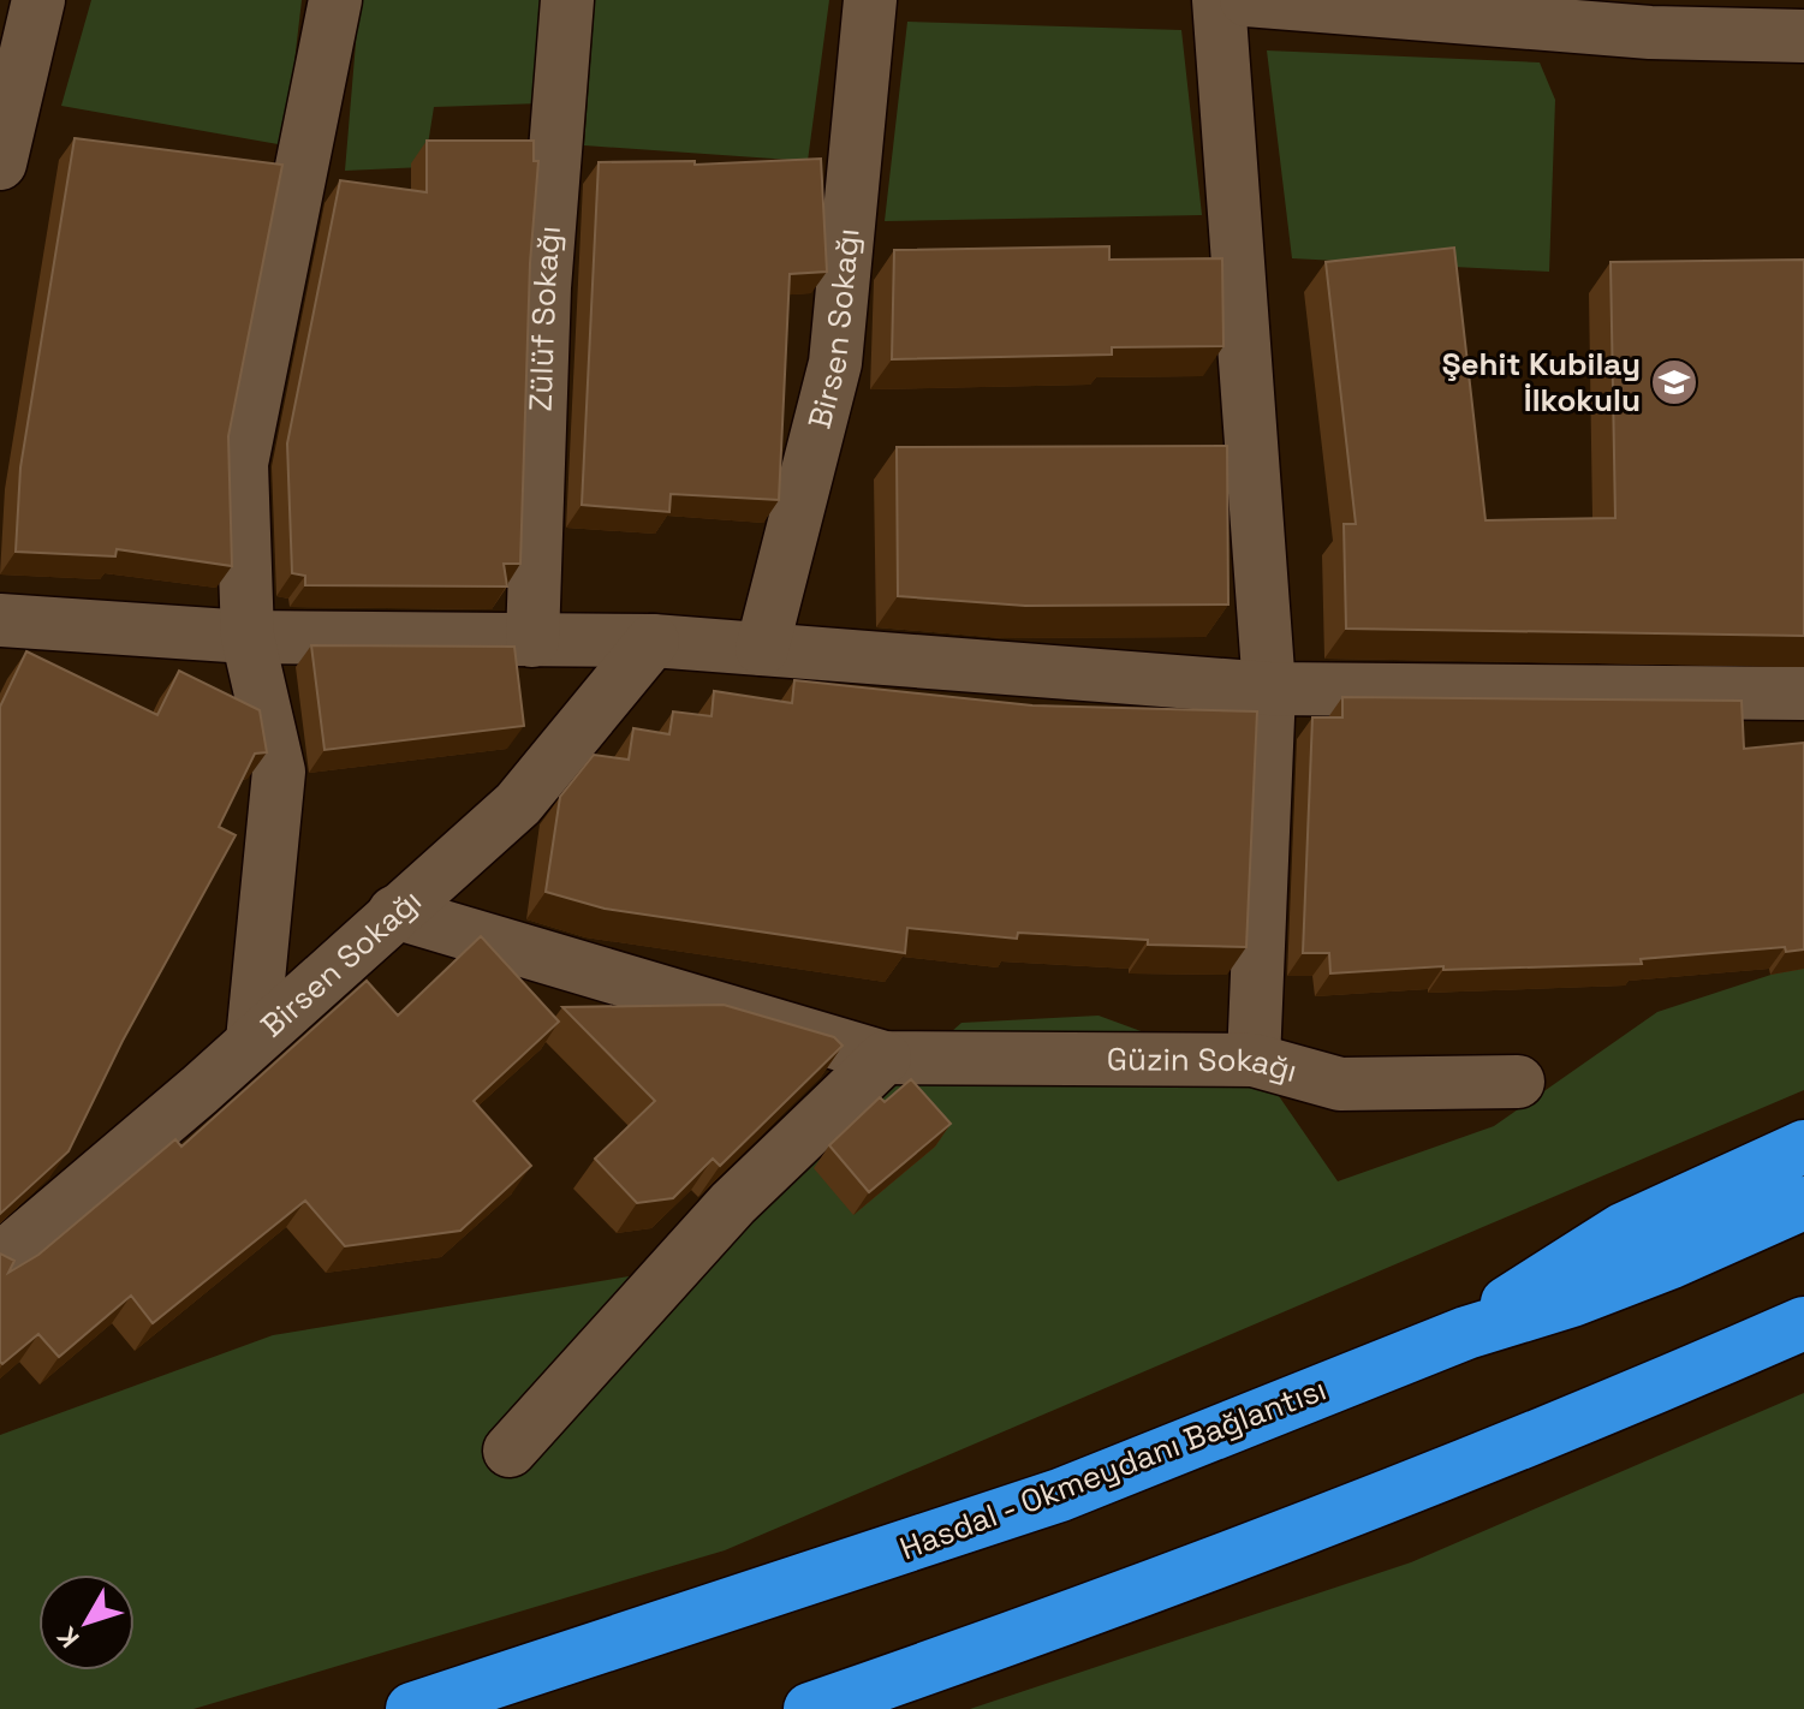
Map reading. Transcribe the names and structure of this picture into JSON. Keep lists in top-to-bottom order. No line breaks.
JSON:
{"streets":{"highway":["Hasdal - Okmeydanı Bağlantısı"],"street":["Zülüf Sokağı","Birsen Sokağı","Güzin Sokağı"]},"crossings":[["Birsen Sokağı","Güzin Sokağı"]],"places":{"school or university":["Şehit Kubilay İlkokulu"]},"north":"bottom left"}
